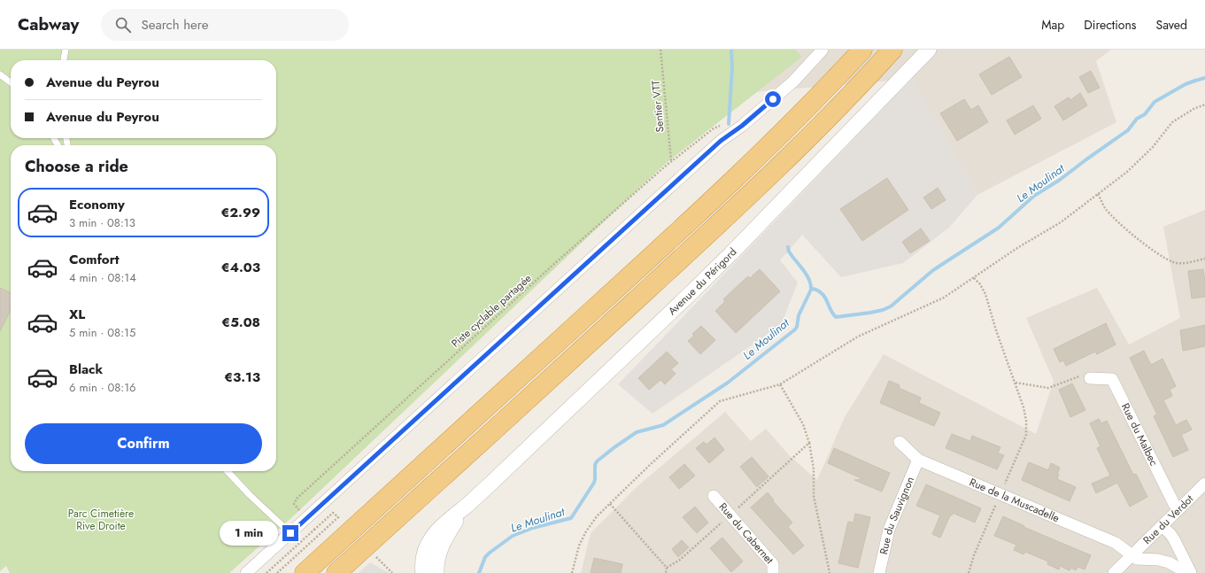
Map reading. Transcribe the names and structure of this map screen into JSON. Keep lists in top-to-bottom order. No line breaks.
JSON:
{"streets":{"street":["Avenue du Périgord","Rue du Malbec","Rue de la Muscadelle","Rue du Sauvignon","Rue du Verdot","Rue du Cabernet"],"path":["Sentier VTT","Piste cyclable partagée"]},"crossings":[["Sentier VTT","Piste cyclable partagée"],["Rue du Malbec","Rue du Verdot"],["Rue de la Muscadelle","Rue du Sauvignon"],["Rue de la Muscadelle","Rue du Verdot"]],"water":["Le Moulinat"],"parks":["Parc Cimetière Rive Droite"],"page":{"header":"Cabway","search":"Search here","nav":["Map","Directions","Saved"],"banner":["Avenue du Peyrou","Avenue du Peyrou"],"heading":"Choose a ride","list":[{"name":"Economy","note":"3 min · 08:13","value":"€2.99"},{"name":"Comfort","note":"4 min · 08:14","value":"€4.03"},{"name":"XL","note":"5 min · 08:15","value":"€5.08"},{"name":"Black","note":"6 min · 08:16","value":"€3.13"}],"buttons":"Confirm","bubble":"1 min"}}
